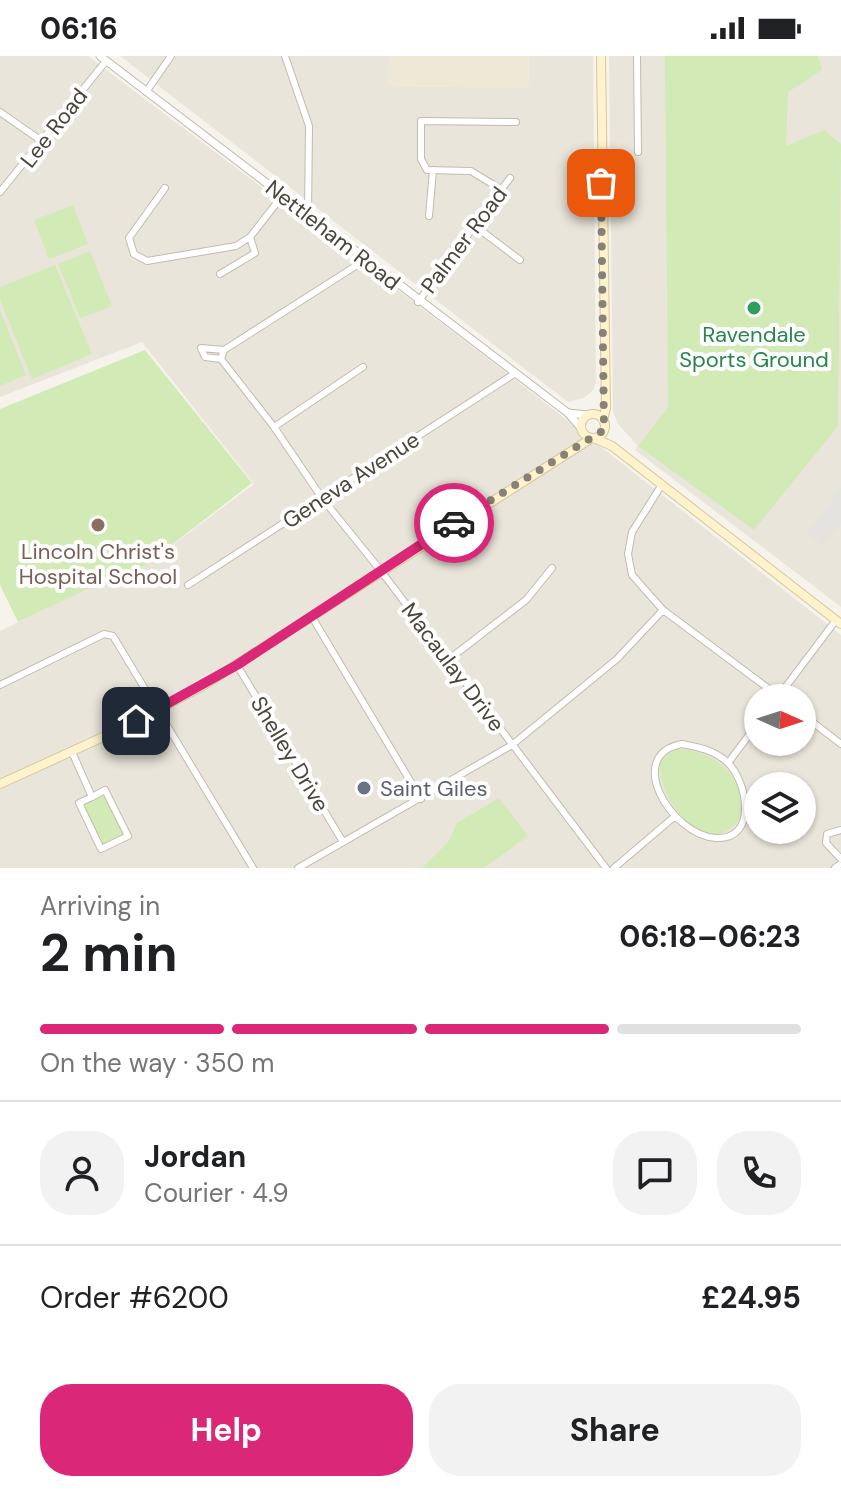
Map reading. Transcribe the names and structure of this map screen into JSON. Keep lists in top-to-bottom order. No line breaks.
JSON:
{"streets":{"street":["Lee Road","Nettleham Road","Palmer Road","Geneva Avenue","Macaulay Drive","Shelley Drive"]},"crossings":[["Lee Road","Nettleham Road"],["Nettleham Road","Palmer Road"],["Nettleham Road","Geneva Avenue"],["Geneva Avenue","Macaulay Drive"]],"places":["Ravendale Sports Ground","Lincoln Christ's Hospital School","Saint Giles"],"north":"right","page":{"status":"06:16","heading":["2 min","Arriving in","06:18–06:23"],"panel":["Jordan","Courier · 4.9","Order #6200","£24.95"],"bar":"On the way · 350 m","buttons":["Help","Share"]}}
